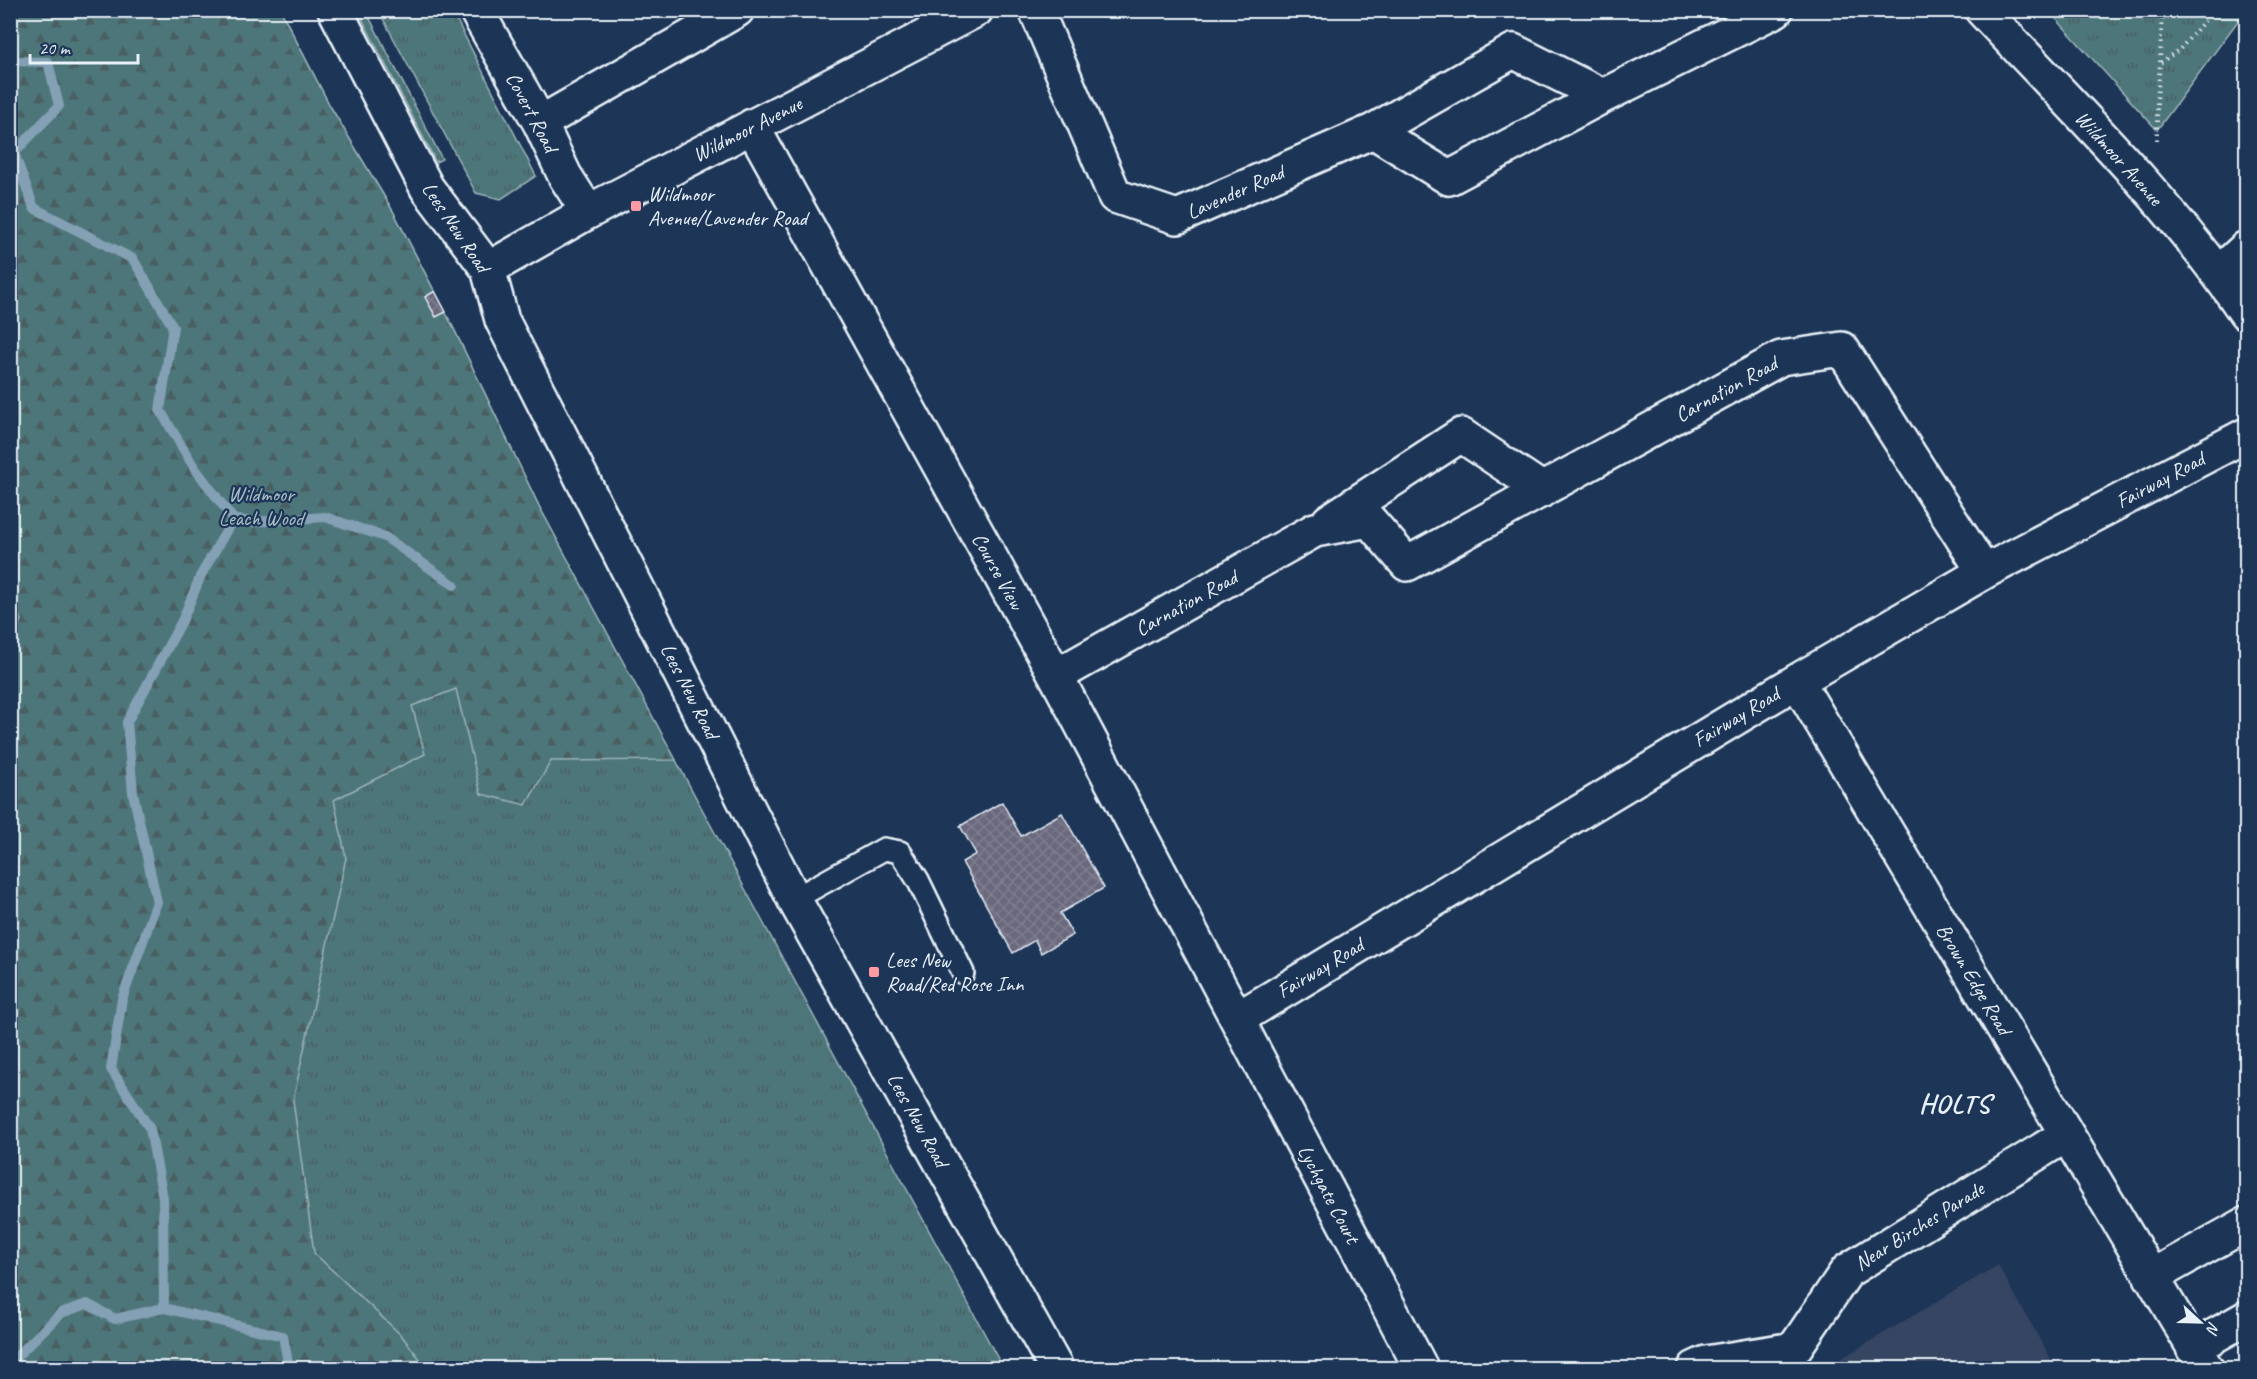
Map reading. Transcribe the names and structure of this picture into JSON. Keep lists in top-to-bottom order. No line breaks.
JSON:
{"streets":{"street":["Covert Road","Wildmoor Avenue","Lavender Road","Lees New Road","Carnation Road","Fairway Road","Course View","Brown Edge Road","Lychgate Court","Near Birches Parade"]},"crossings":[["Covert Road","Wildmoor Avenue"],["Wildmoor Avenue","Lees New Road"],["Wildmoor Avenue","Course View"],["Carnation Road","Fairway Road"],["Carnation Road","Course View"],["Fairway Road","Course View"],["Fairway Road","Brown Edge Road"],["Fairway Road","Lychgate Court"],["Course View","Lychgate Court"],["Brown Edge Road","Near Birches Parade"]],"districts":["HOLTS"],"parks":["Wildmoor Leach Wood"],"places":{"transit":["Wildmoor Avenue/Lavender Road","Lees New Road/Red Rose Inn"]},"scale_bar":"20 m","north":"right"}
